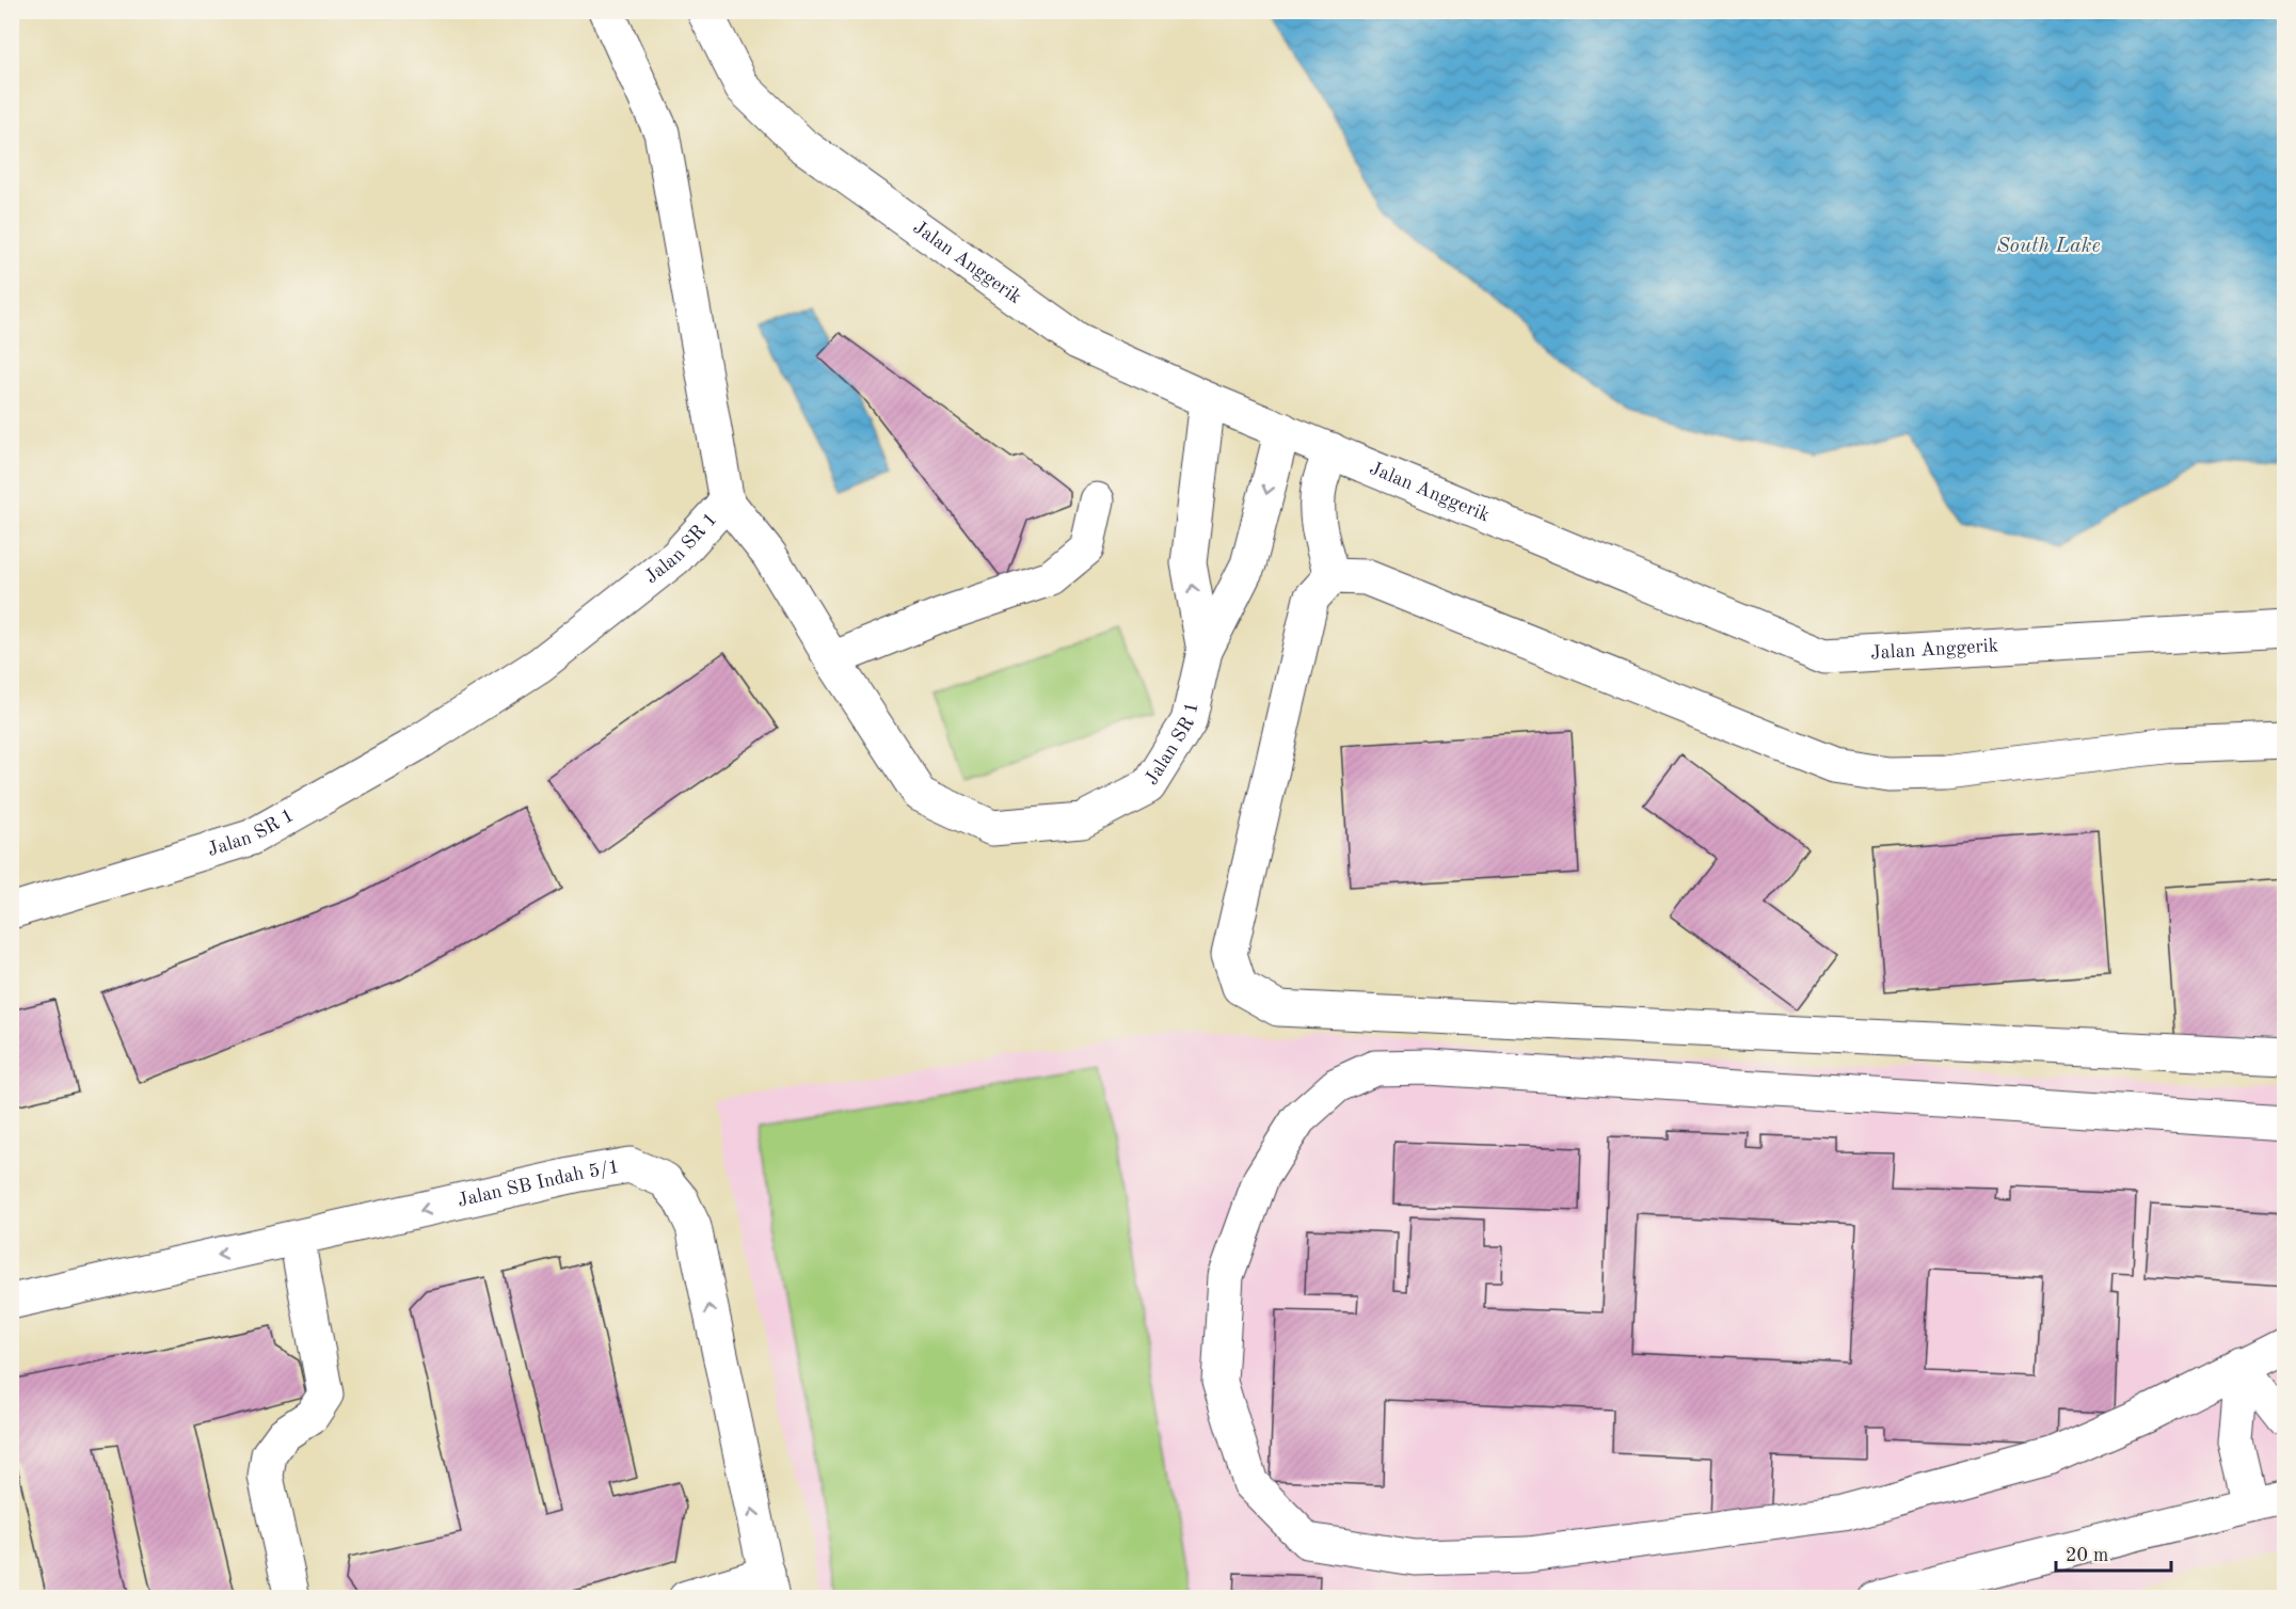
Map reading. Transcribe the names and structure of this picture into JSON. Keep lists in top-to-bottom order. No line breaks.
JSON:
{"streets":{"street":["Jalan Anggerik","Jalan SR 1","Jalan SB Indah 5/1"]},"water":["South Lake"],"scale_bar":"20 m"}
